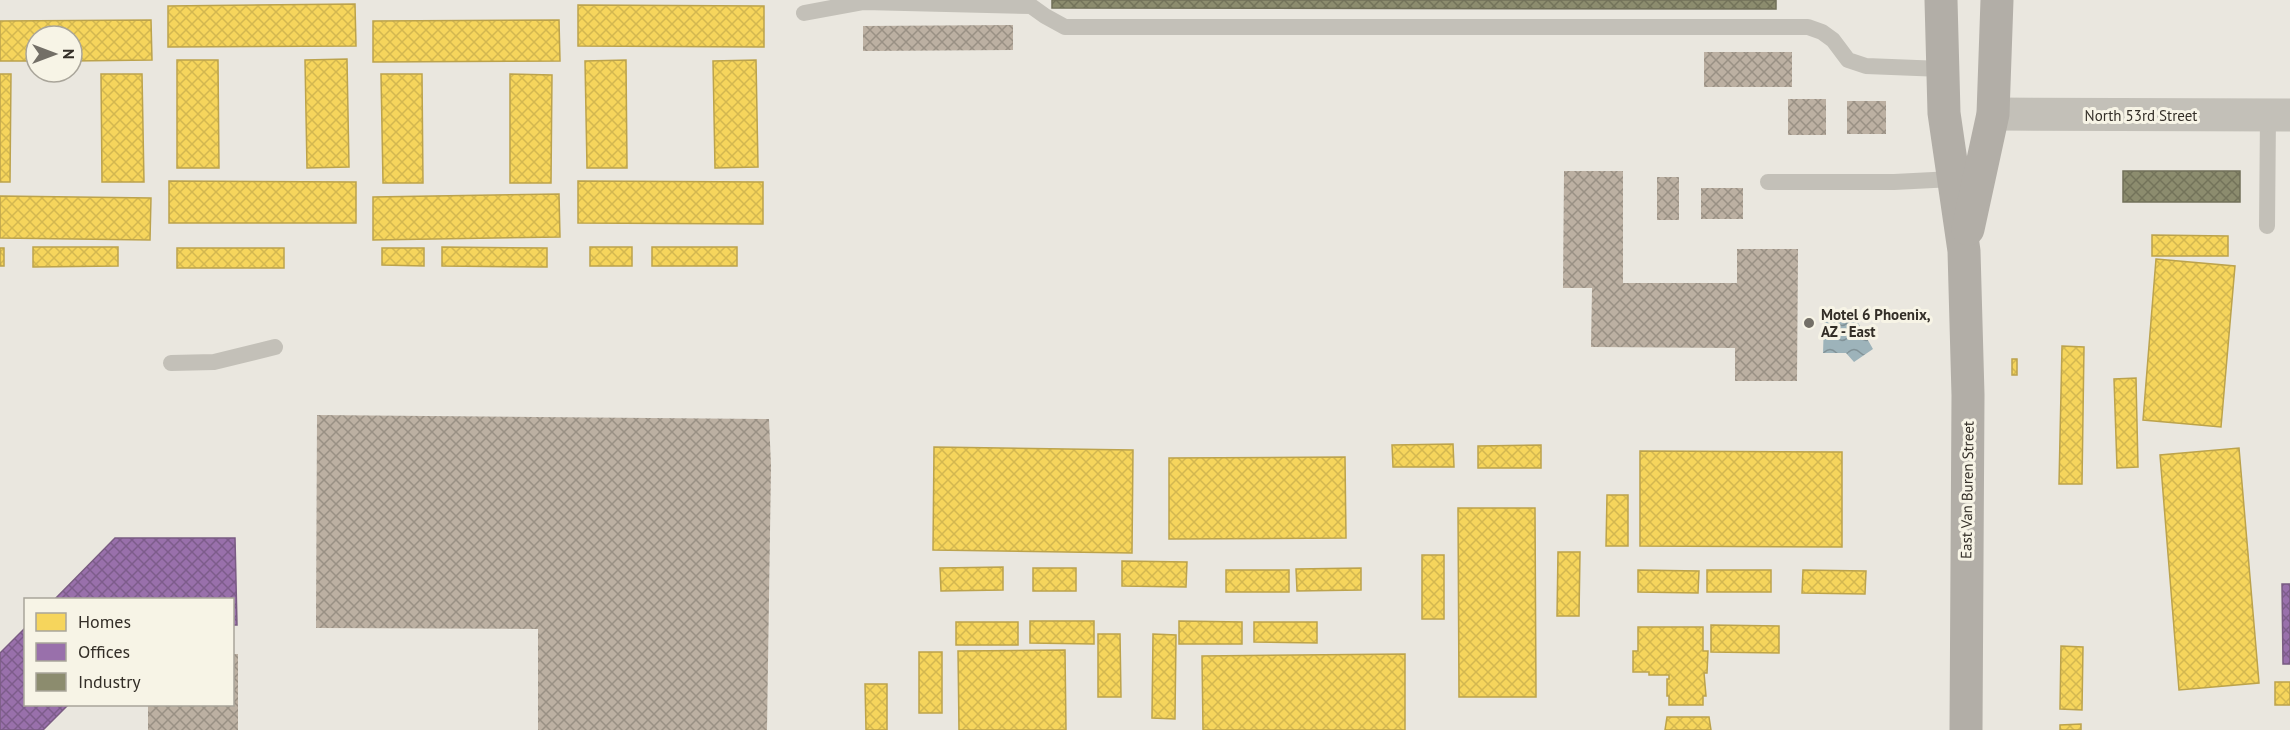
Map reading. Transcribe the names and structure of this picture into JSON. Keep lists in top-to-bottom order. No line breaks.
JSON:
{"streets":{"main road":["East Van Buren Street"],"street":["North 53rd Street"]},"crossings":[["North 53rd Street","East Van Buren Street"]],"places":["Motel 6 Phoenix, AZ - East"],"legend":["Homes","Offices","Industry"],"north":"right"}
